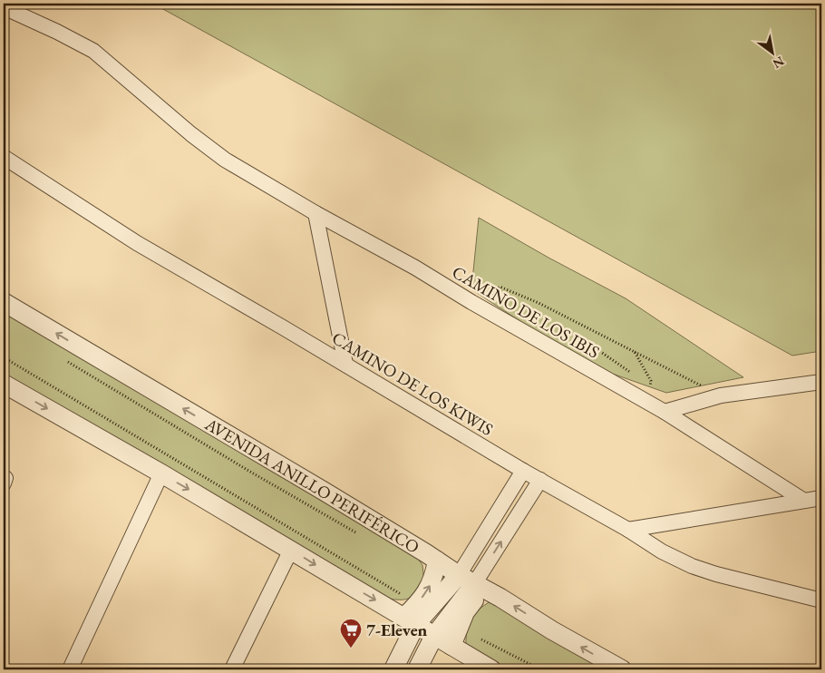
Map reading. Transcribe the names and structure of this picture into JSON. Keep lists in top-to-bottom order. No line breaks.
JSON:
{"streets":{"street":["CAMINO DE LOS IBIS","CAMINO DE LOS KIWIS","AVENIDA ANILLO PERIFÉRICO"]},"places":{"supermarket":["7-Eleven"]},"north":"bottom right"}
